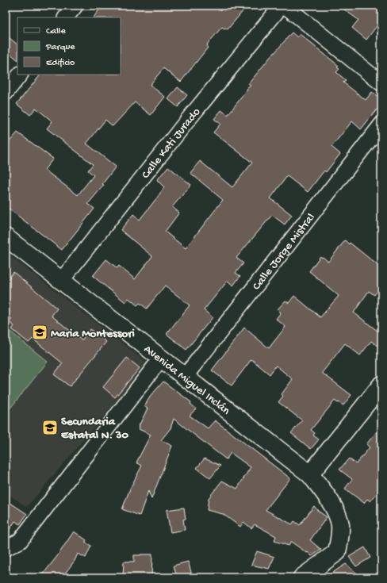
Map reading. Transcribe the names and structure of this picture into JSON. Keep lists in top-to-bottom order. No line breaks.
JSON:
{"streets":{"main road":["Avenida Miguel Inclán"],"street":["Calle Kati Jurado","Calle Jorge Mistral"]},"crossings":[["Calle Kati Jurado","Avenida Miguel Inclán"],["Calle Jorge Mistral","Avenida Miguel Inclán"]],"places":{"school or university":["Maria Montessori","Secundaria Estatal N. 30"]},"legend":["Calle","Parque","Edificio"]}
